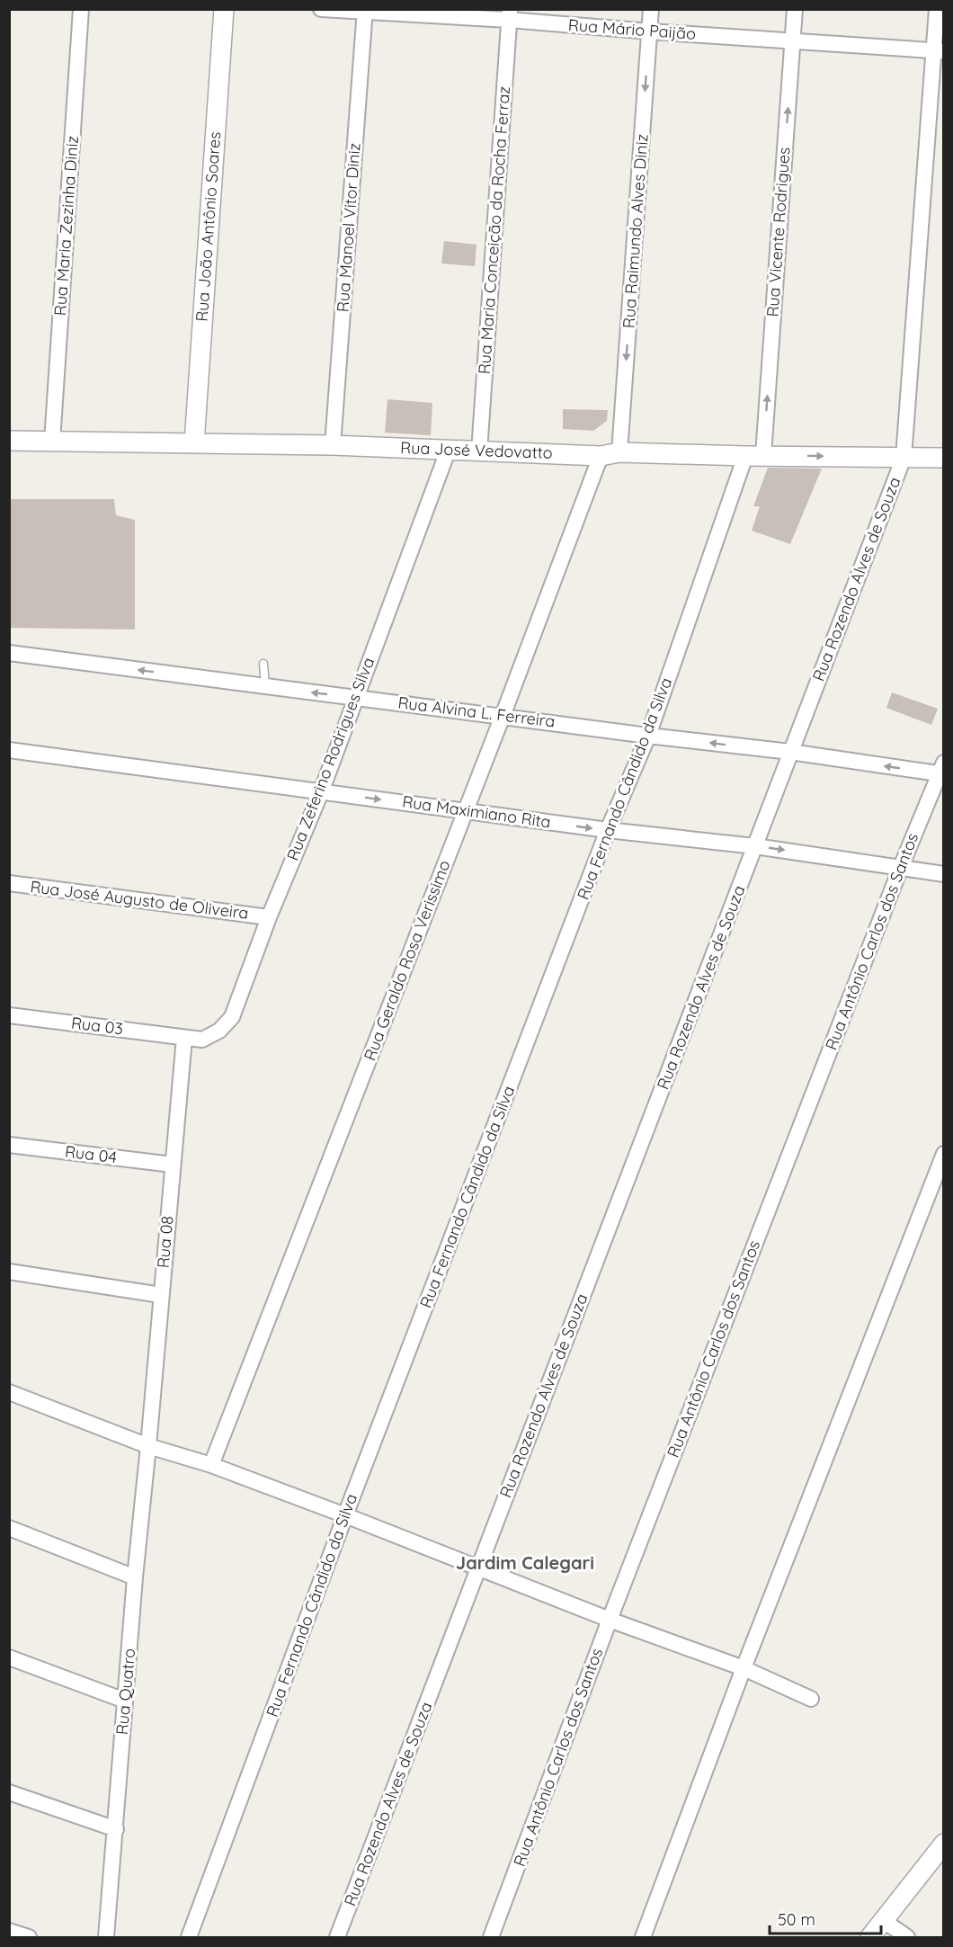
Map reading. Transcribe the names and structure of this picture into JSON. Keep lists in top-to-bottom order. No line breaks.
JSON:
{"streets":{"street":["Rua Mário Paijão","Rua Maria Zezinha Diniz","Rua João Antônio Soares","Rua Manoel Vitor Diniz","Rua Maria Conceição da Rocha Ferraz","Rua Raimundo Alves Diniz","Rua Vicente Rodrigues","Rua José Vedovatto","Rua Rozendo Alves de Souza","Rua Alvina L. Ferreira","Rua Zeferino Rodrigues Silva","Rua Fernando Cândido da Silva","Rua Maximiano Rita","Rua José Augusto de Oliveira","Rua Antônio Carlos dos Santos","Rua Geraldo Rosa Verissimo","Rua 03","Rua 04","Rua 08","Rua Quatro"]},"crossings":[["Rua Mário Paijão","Rua Manoel Vitor Diniz"],["Rua Mário Paijão","Rua Maria Conceição da Rocha Ferraz"],["Rua Mário Paijão","Rua Raimundo Alves Diniz"],["Rua Mário Paijão","Rua Vicente Rodrigues"],["Rua Mário Paijão","Rua Rozendo Alves de Souza"],["Rua Maria Zezinha Diniz","Rua José Vedovatto"],["Rua João Antônio Soares","Rua José Vedovatto"],["Rua Manoel Vitor Diniz","Rua José Vedovatto"],["Rua Maria Conceição da Rocha Ferraz","Rua José Vedovatto"],["Rua Raimundo Alves Diniz","Rua José Vedovatto"],["Rua Vicente Rodrigues","Rua José Vedovatto"],["Rua Vicente Rodrigues","Rua Fernando Cândido da Silva"],["Rua José Vedovatto","Rua Rozendo Alves de Souza"],["Rua José Vedovatto","Rua Zeferino Rodrigues Silva"],["Rua José Vedovatto","Rua Fernando Cândido da Silva"],["Rua José Vedovatto","Rua Geraldo Rosa Verissimo"],["Rua Rozendo Alves de Souza","Rua Alvina L. Ferreira"],["Rua Rozendo Alves de Souza","Rua Maximiano Rita"],["Rua Alvina L. Ferreira","Rua Zeferino Rodrigues Silva"],["Rua Alvina L. Ferreira","Rua Fernando Cândido da Silva"],["Rua Alvina L. Ferreira","Rua Antônio Carlos dos Santos"],["Rua Alvina L. Ferreira","Rua Geraldo Rosa Verissimo"],["Rua Zeferino Rodrigues Silva","Rua Maximiano Rita"],["Rua Zeferino Rodrigues Silva","Rua José Augusto de Oliveira"],["Rua Zeferino Rodrigues Silva","Rua 03"],["Rua Zeferino Rodrigues Silva","Rua 08"],["Rua Fernando Cândido da Silva","Rua Maximiano Rita"],["Rua Maximiano Rita","Rua Antônio Carlos dos Santos"],["Rua Maximiano Rita","Rua Geraldo Rosa Verissimo"],["Rua 03","Rua 08"],["Rua 04","Rua 08"],["Rua 08","Rua Quatro"]],"one_way":["Rua Raimundo Alves Diniz","Rua Vicente Rodrigues","Rua Alvina L. Ferreira","Rua Maximiano Rita"],"districts":["Jardim Calegari"],"scale_bar":"50 m"}
